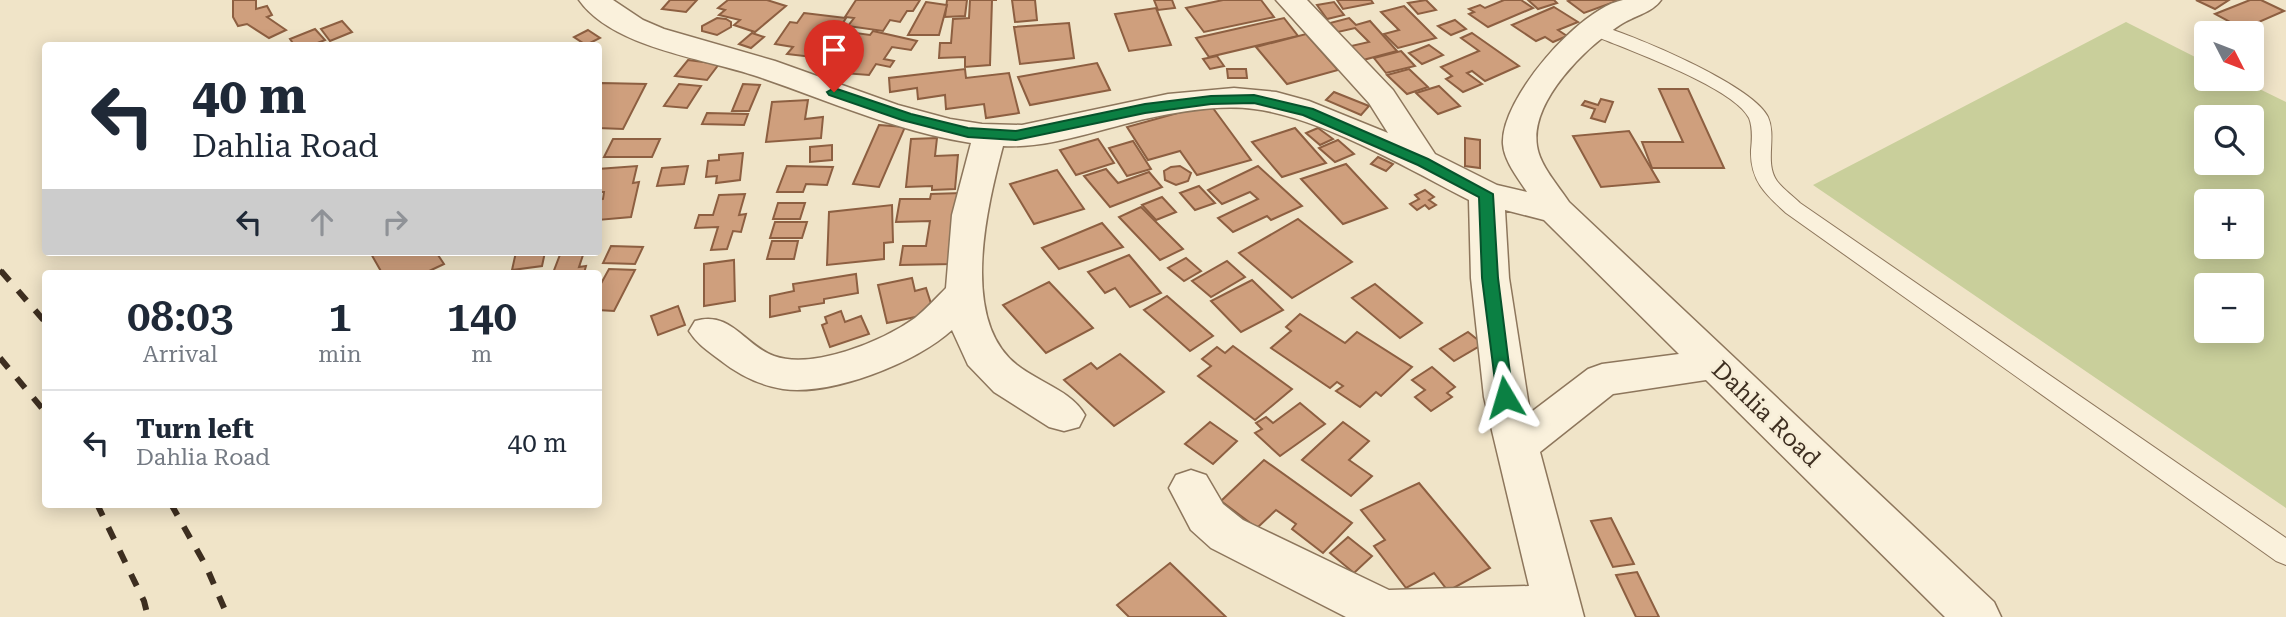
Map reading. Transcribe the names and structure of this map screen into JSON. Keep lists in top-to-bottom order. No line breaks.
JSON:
{"streets":{"street":["Dahlia Road"]},"north":"bottom right","page":{"map_buttons":["+","−"],"turn":["40 m","Dahlia Road"],"eta":["08:03","Arrival","1","min","140","m"],"list":[{"name":"Turn left","note":"Dahlia Road","value":"40 m"}]}}
